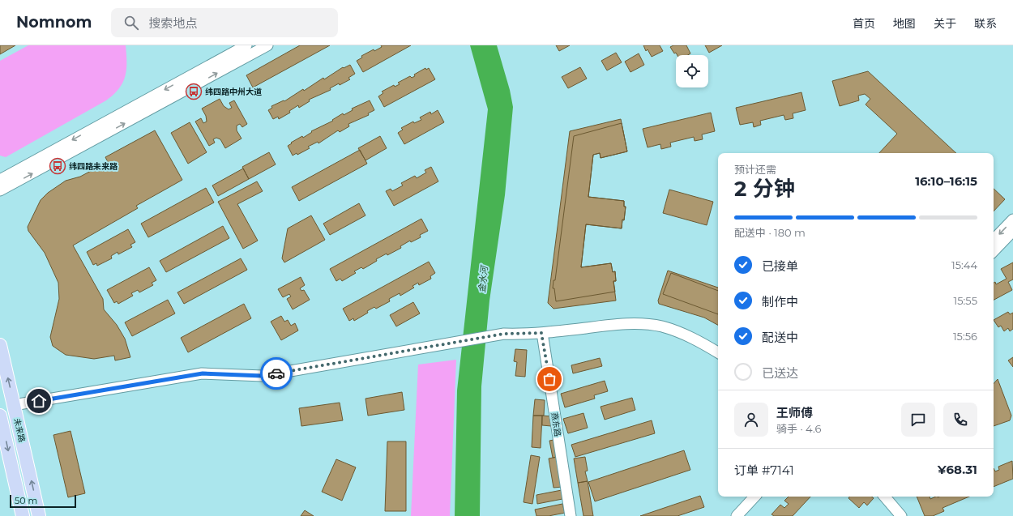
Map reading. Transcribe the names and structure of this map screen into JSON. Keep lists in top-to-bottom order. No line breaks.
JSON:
{"streets":{"main road":["未来路"],"street":["燕东路"]},"water":["金水河"],"places":{"bus stop":["纬四路中州大道","纬四路未来路"]},"scale_bar":"50 m","page":{"header":"Nomnom","search":"搜索地点","nav":["首页","地图","关于","联系"],"heading":["2 分钟","预计还需","16:10–16:15"],"panel":["王师傅","骑手 · 4.6","订单 #7141","¥68.31"],"bar":"配送中 · 180 m","list":[["已接单","15:44"],["制作中","15:55"],["配送中","15:56"],"已送达"],"scale":"50 m"}}
